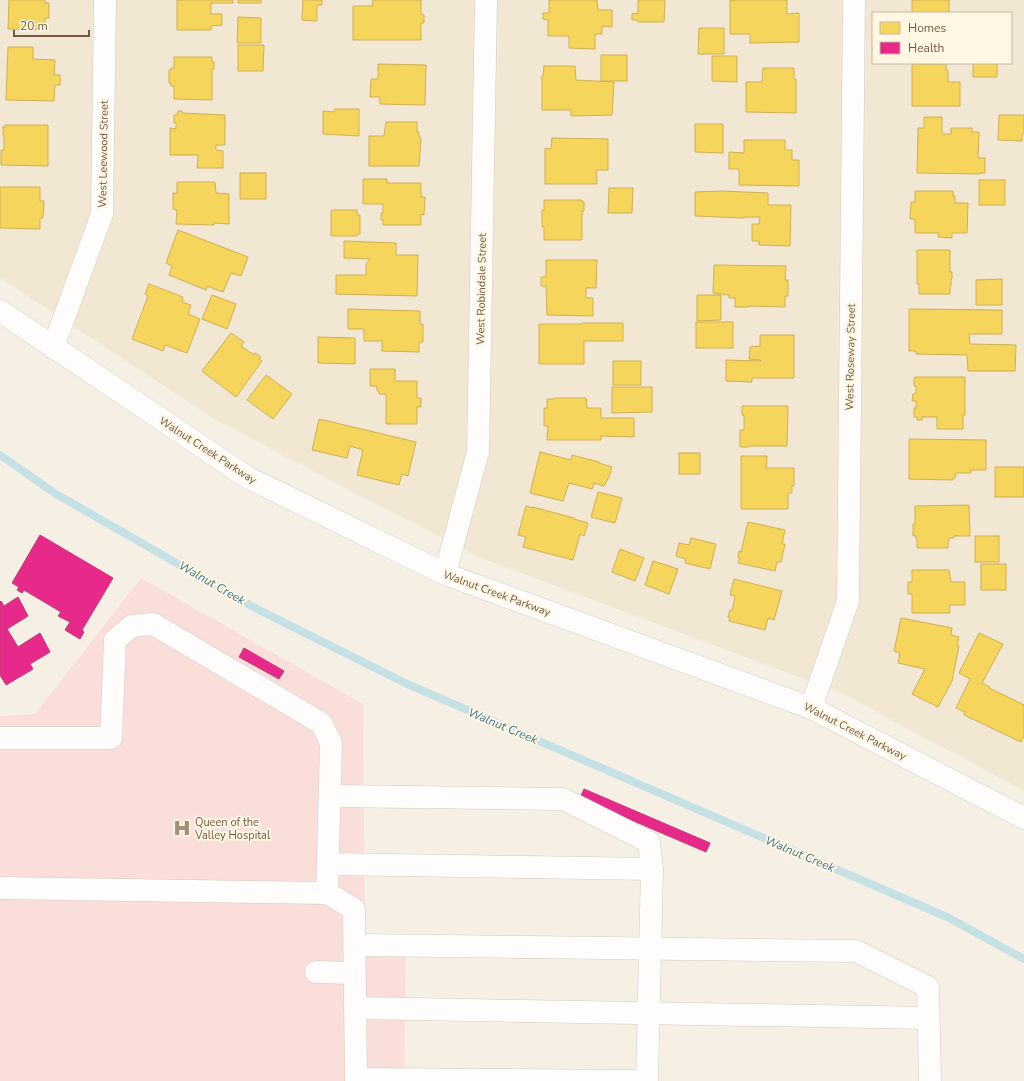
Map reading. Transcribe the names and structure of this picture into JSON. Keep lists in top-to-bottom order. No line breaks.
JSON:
{"streets":{"street":["West Leewood Street","West Robindale Street","West Roseway Street","Walnut Creek Parkway"]},"crossings":[["West Leewood Street","Walnut Creek Parkway"],["West Robindale Street","Walnut Creek Parkway"],["West Roseway Street","Walnut Creek Parkway"]],"water":["Walnut Creek"],"places":{"hospital":["Queen of the Valley Hospital"]},"legend":["Homes","Health"],"scale_bar":"20 m"}
